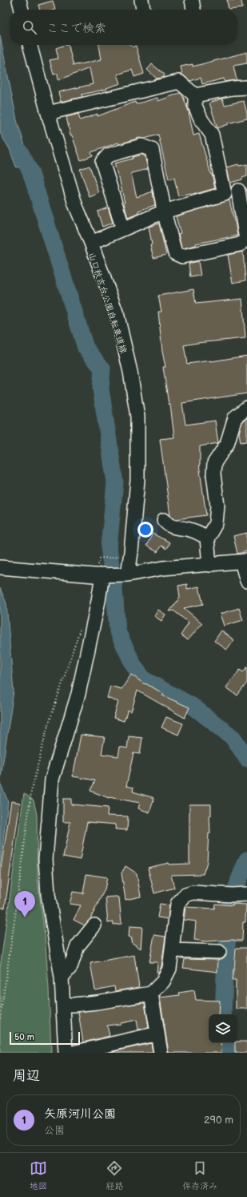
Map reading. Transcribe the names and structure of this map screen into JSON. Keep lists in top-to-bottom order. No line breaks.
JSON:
{"scale_bar":"50 m","page":{"search":"ここで検索","pins":"1","scale":"50 m","heading":"周辺","list":[{"mark":"1","name":"矢原河川公園","note":"公園","value":"290 m"}],"nav":["地図","経路","保存済み"]}}
